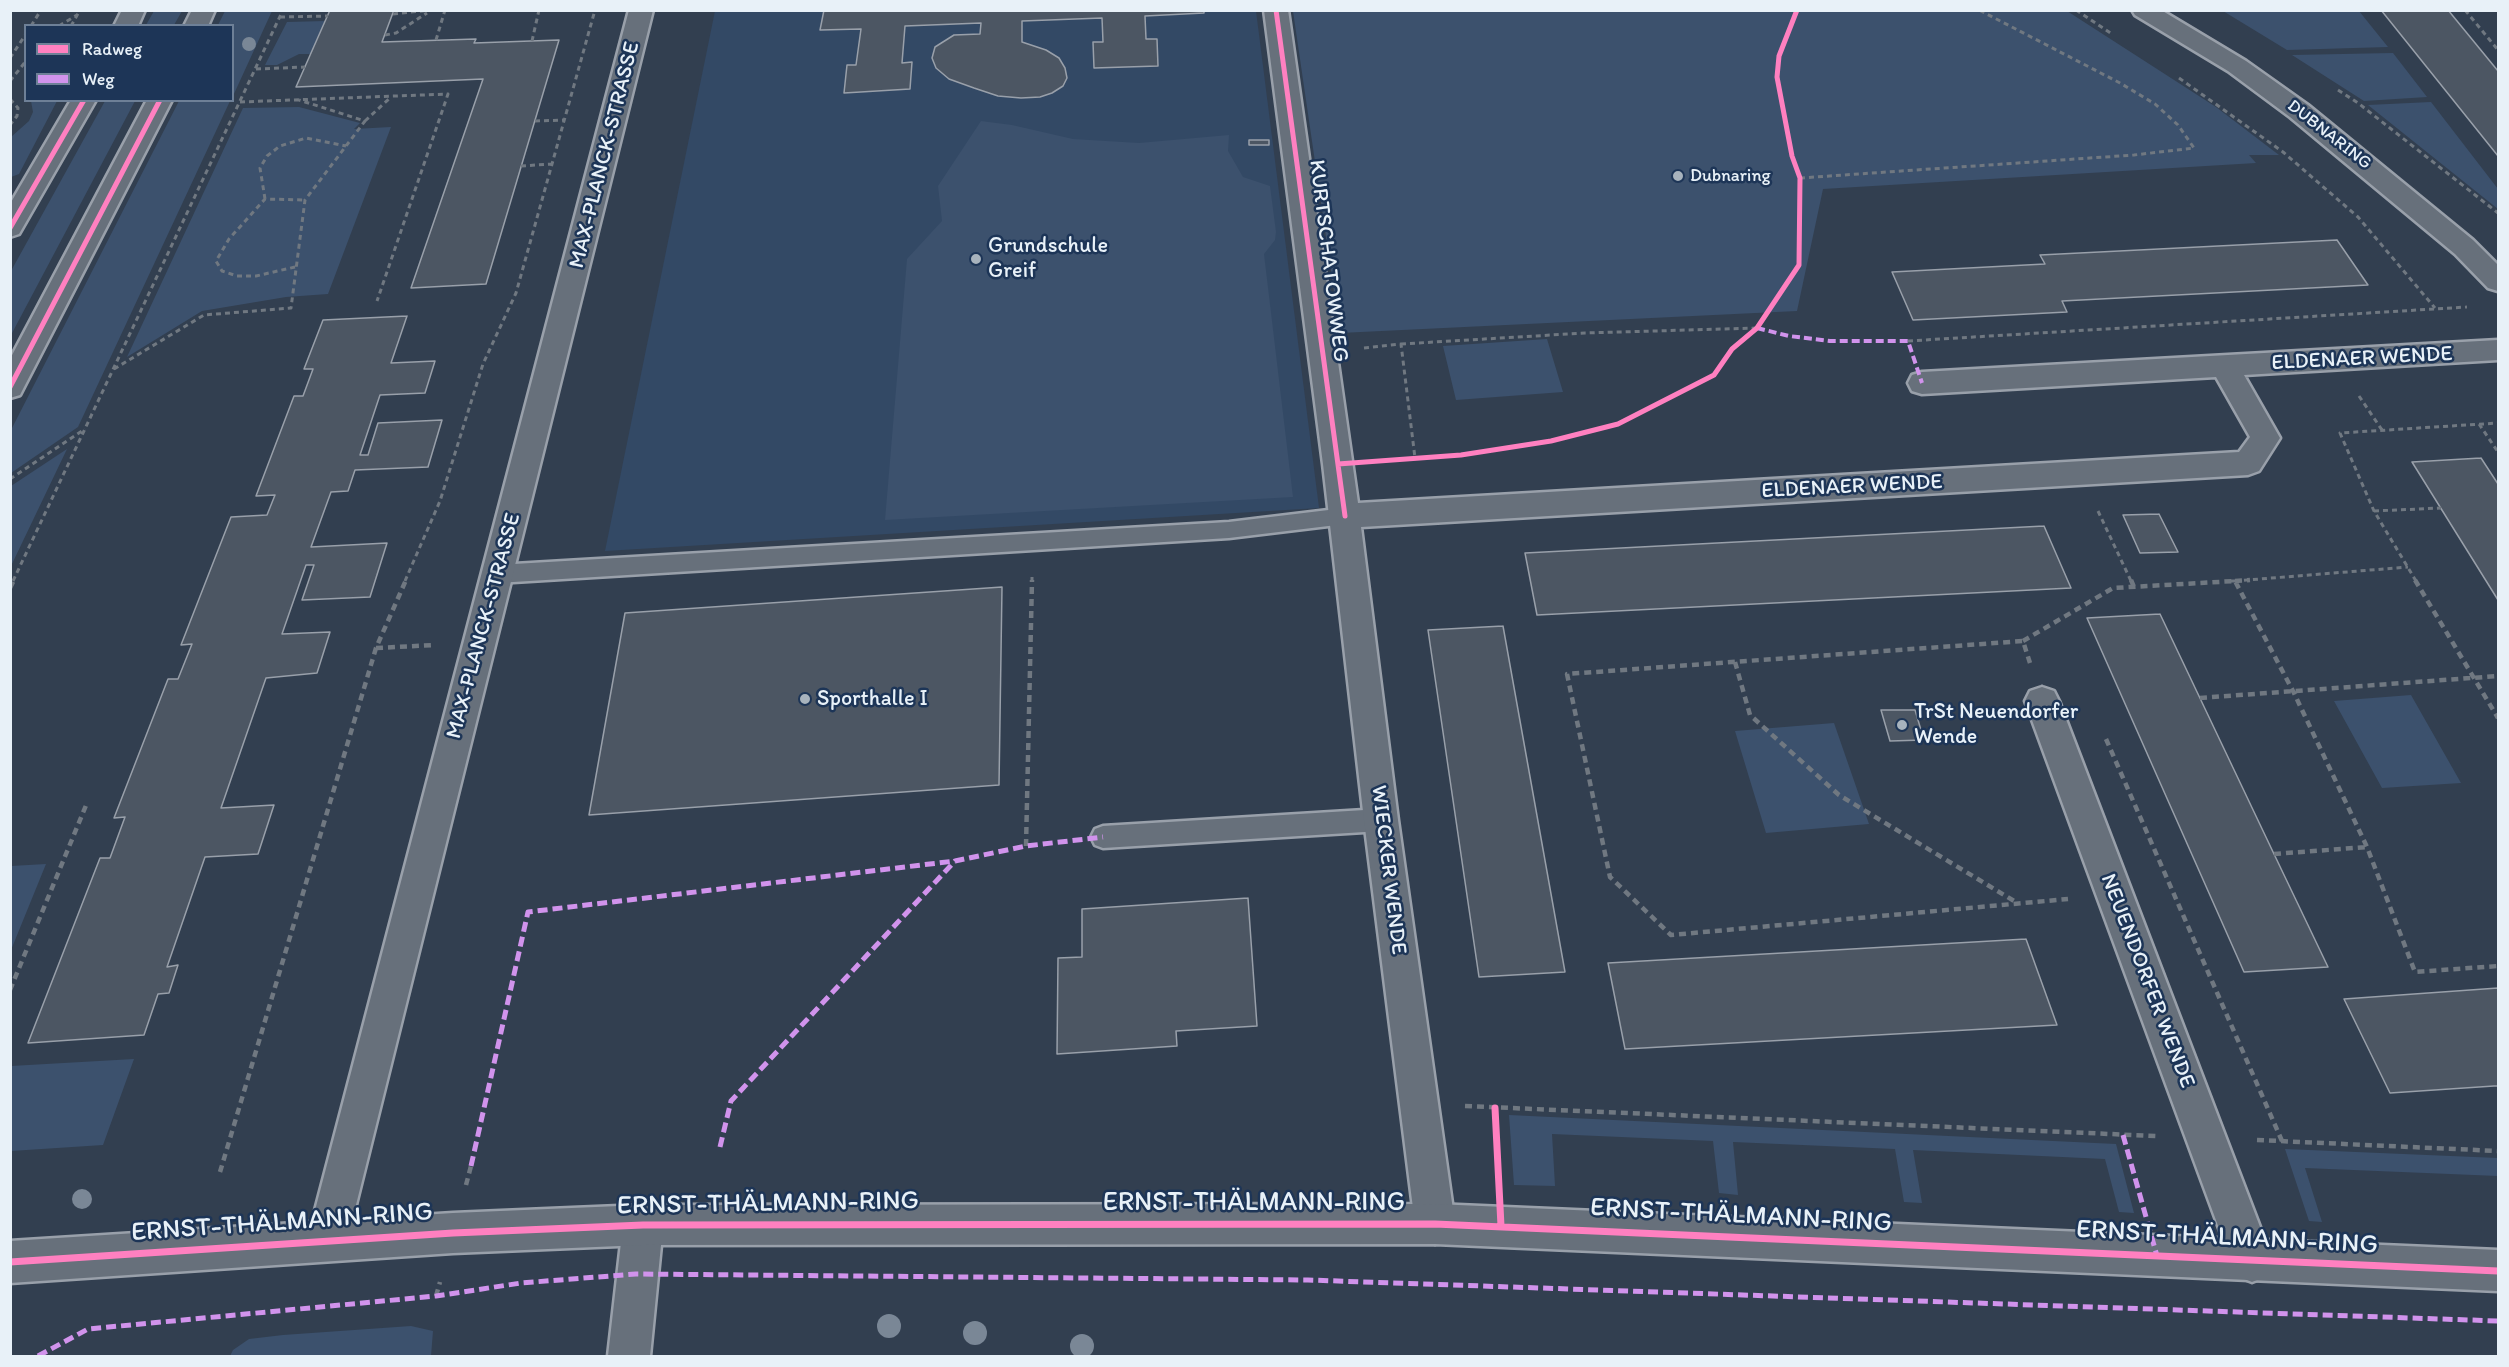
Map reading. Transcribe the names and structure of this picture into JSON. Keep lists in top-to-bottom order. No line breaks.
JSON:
{"streets":{"street":["DUBNARING","MAX-PLANCK-STRASSE","KURTSCHATOWWEG","ELDENAER WENDE","WIECKER WENDE","NEUENDORFER WENDE","ERNST-THÄLMANN-RING"]},"crossings":[["MAX-PLANCK-STRASSE","ERNST-THÄLMANN-RING"],["KURTSCHATOWWEG","ELDENAER WENDE"],["KURTSCHATOWWEG","WIECKER WENDE"],["ELDENAER WENDE","WIECKER WENDE"],["WIECKER WENDE","ERNST-THÄLMANN-RING"],["NEUENDORFER WENDE","ERNST-THÄLMANN-RING"]],"places":["Dubnaring","Grundschule Greif","Sporthalle I","TrSt Neuendorfer Wende"],"legend":["Radweg","Weg"]}
